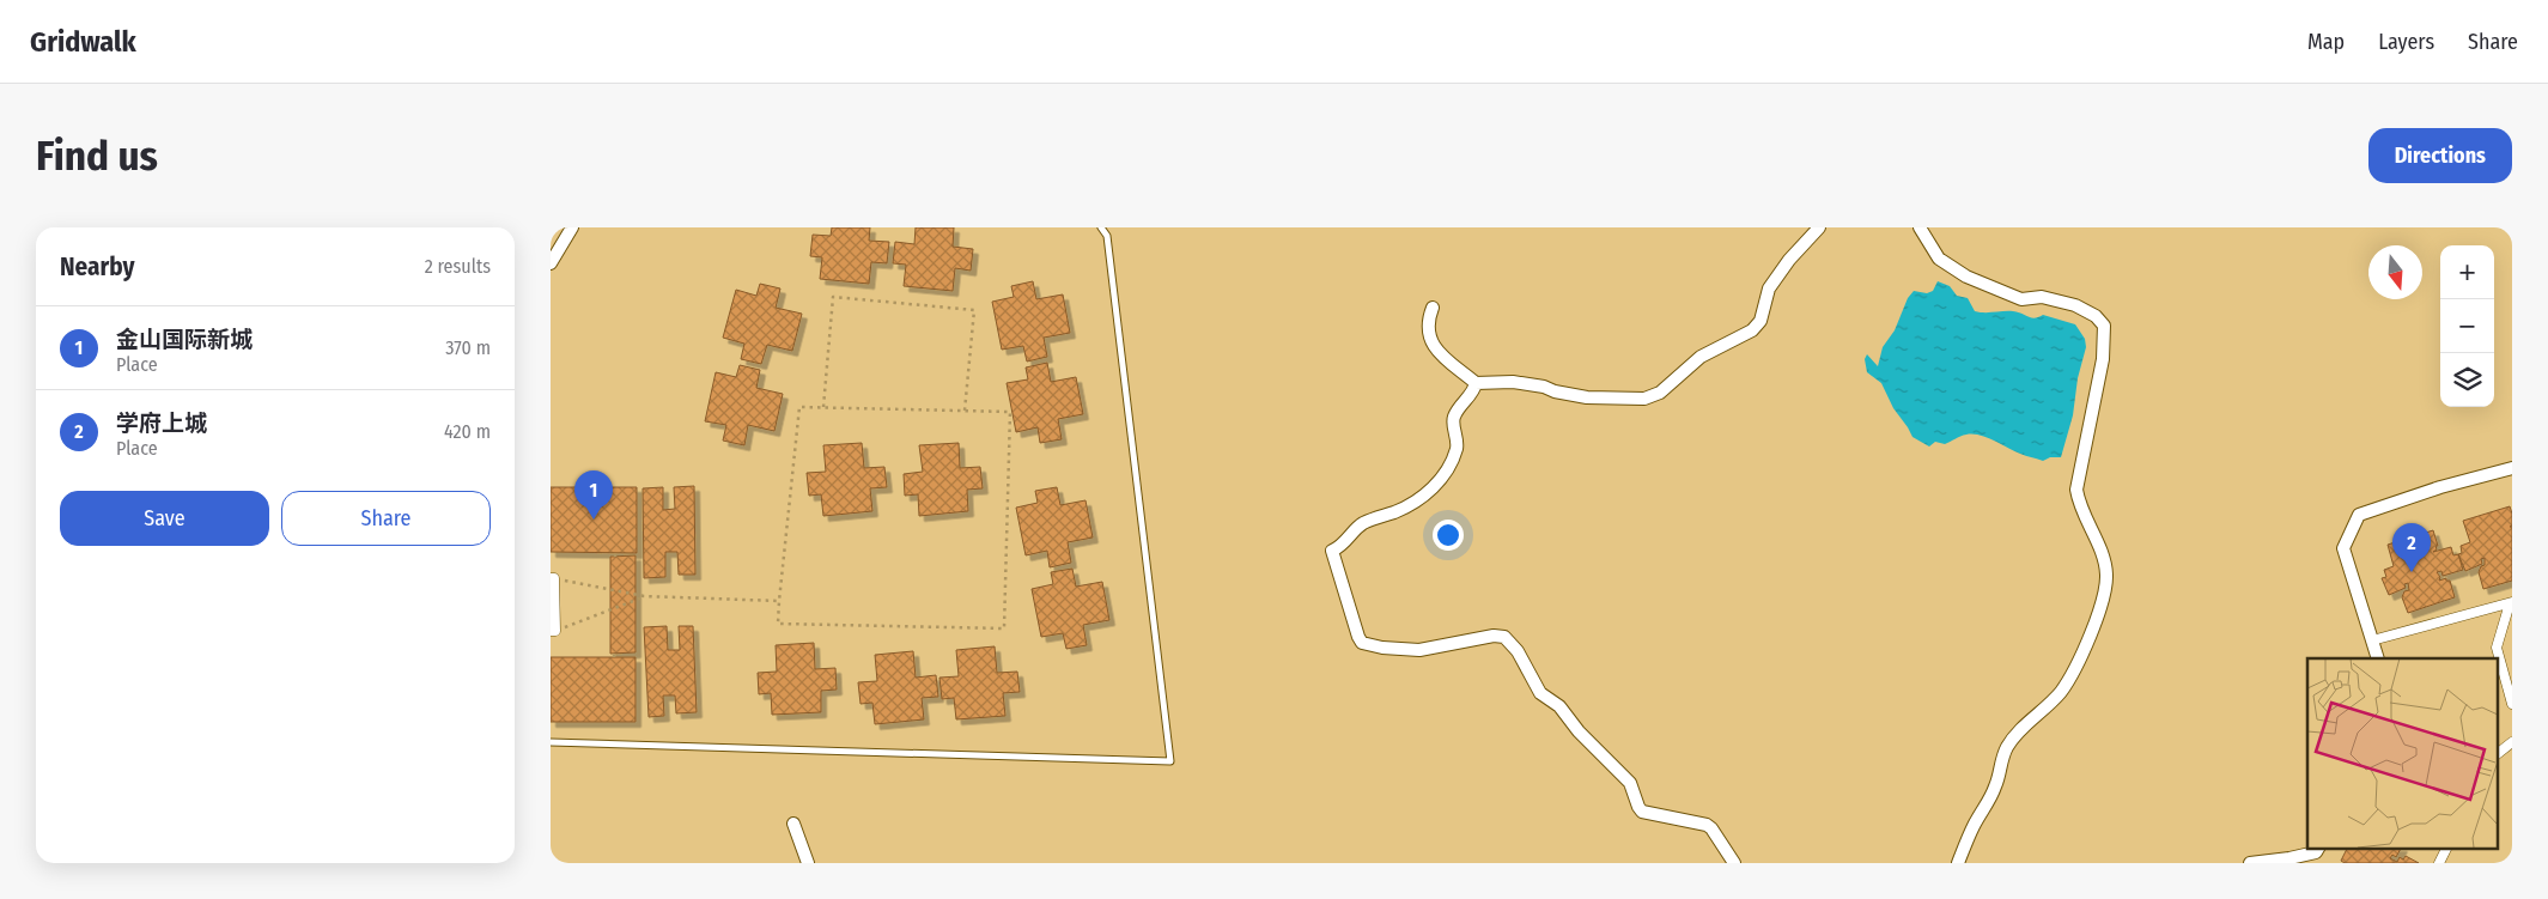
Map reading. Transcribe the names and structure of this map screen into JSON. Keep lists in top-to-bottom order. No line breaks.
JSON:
{"north":"bottom","page":{"header":"Gridwalk","nav":["Map","Layers","Share"],"buttons":["Directions",["Save","Share"]],"title":"Find us","heading":["Nearby","2 results"],"map_buttons":["+","−"],"list":[{"mark":"1","name":"金山国际新城","note":"Place","value":"370 m"},{"mark":"2","name":"学府上城","note":"Place","value":"420 m"}],"pins":["1","2"]}}
